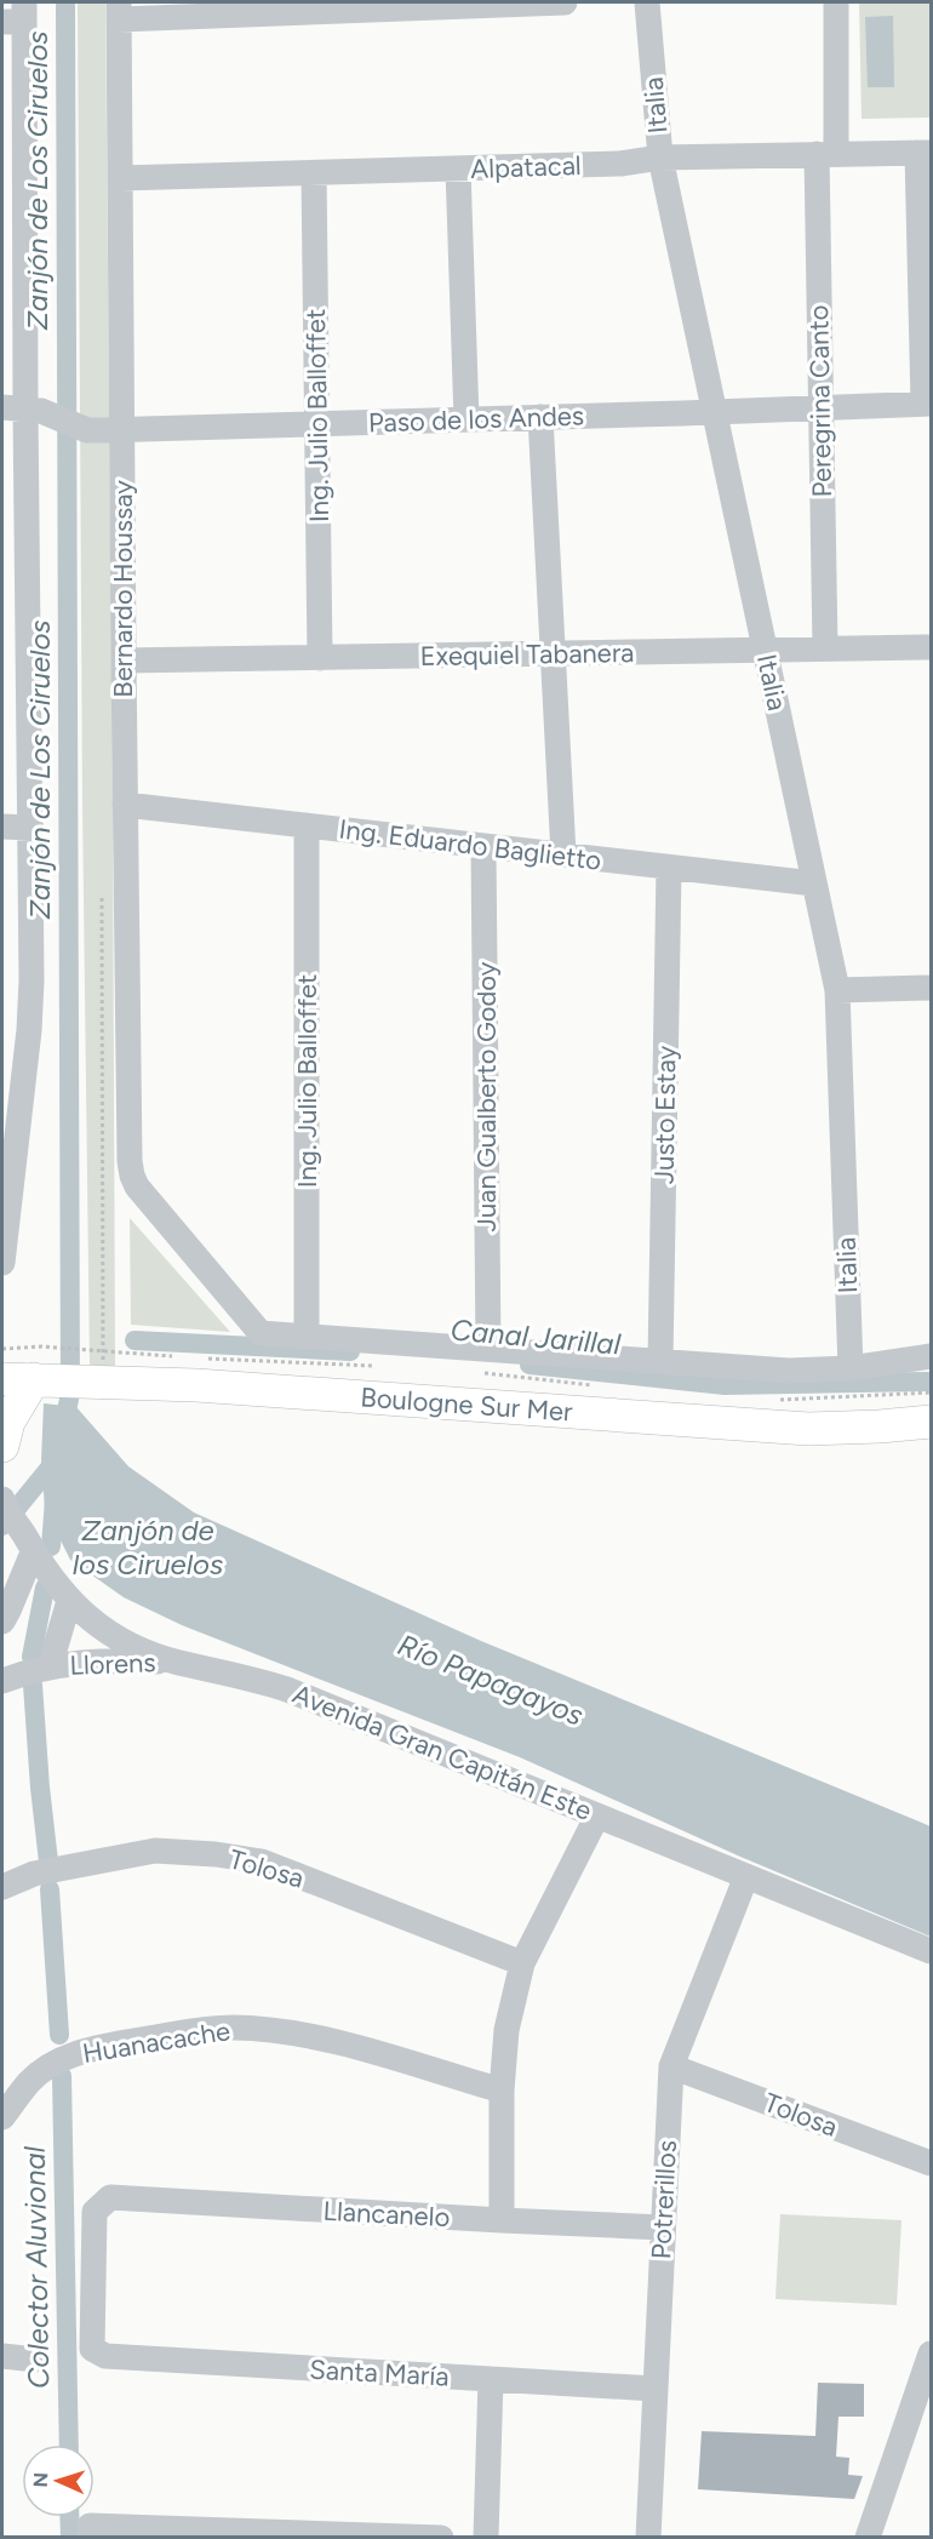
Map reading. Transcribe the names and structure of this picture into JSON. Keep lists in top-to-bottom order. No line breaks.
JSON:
{"streets":{"main road":["Boulogne Sur Mer"],"street":["Italia","Alpatacal","Peregrina Canto","Ing. Julio Balloffet","Paso de los Andes","Bernardo Houssay","Exequiel Tabanera","Ing. Eduardo Baglietto","Juan Gualberto Godoy","Justo Estay","Llorens","Avenida Gran Capitán Este","Tolosa","Huanacache","Potrerillos","Llancanelo","Santa María"]},"crossings":[["Italia","Alpatacal"],["Italia","Paso de los Andes"],["Italia","Exequiel Tabanera"],["Italia","Ing. Eduardo Baglietto"],["Alpatacal","Peregrina Canto"],["Alpatacal","Ing. Julio Balloffet"],["Alpatacal","Bernardo Houssay"],["Peregrina Canto","Paso de los Andes"],["Peregrina Canto","Exequiel Tabanera"],["Ing. Julio Balloffet","Paso de los Andes"],["Ing. Julio Balloffet","Bernardo Houssay"],["Ing. Julio Balloffet","Exequiel Tabanera"],["Ing. Julio Balloffet","Ing. Eduardo Baglietto"],["Paso de los Andes","Bernardo Houssay"],["Bernardo Houssay","Exequiel Tabanera"],["Bernardo Houssay","Ing. Eduardo Baglietto"],["Ing. Eduardo Baglietto","Juan Gualberto Godoy"],["Ing. Eduardo Baglietto","Justo Estay"],["Llorens","Avenida Gran Capitán Este"],["Avenida Gran Capitán Este","Potrerillos"],["Tolosa","Potrerillos"],["Potrerillos","Llancanelo"],["Potrerillos","Santa María"],["Llancanelo","Santa María"]],"water":["Zanjón de Los Ciruelos","Canal Jarillal","Zanjón de los Ciruelos","Río Papagayos","Colector Aluvional"],"north":"left"}
